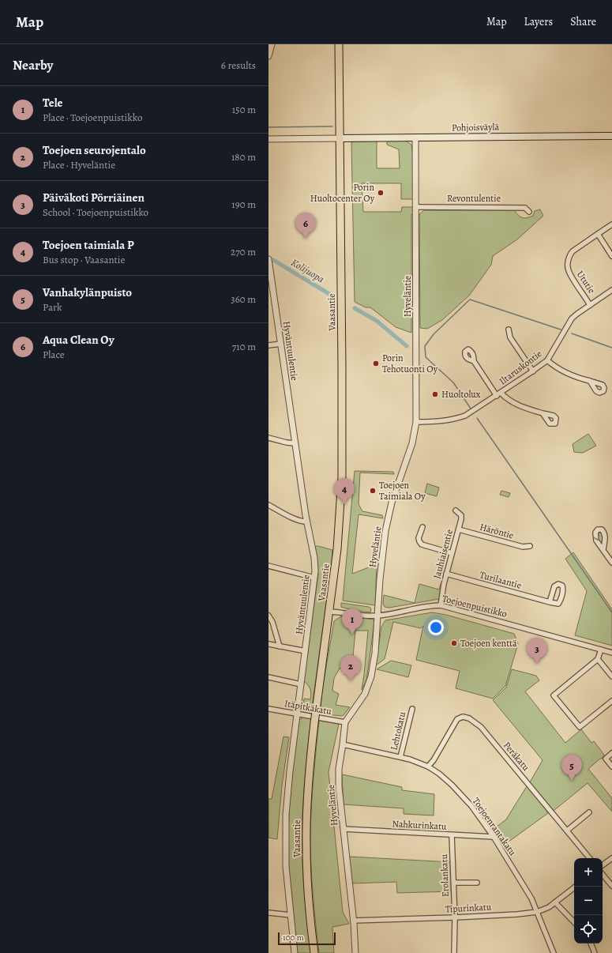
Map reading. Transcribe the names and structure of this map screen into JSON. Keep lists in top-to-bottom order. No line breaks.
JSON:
{"streets":{"main road":["Pohjoisväylä","Vaasantie"],"street":["Revontulentie","Ututie","Hyveläntie","Hyväntuulentie","Iltaruskontie","Häröntie","Jauhiaisentie","Turilaantie","Toejoenpuistikko","Itäpitkäkatu","Lehtokatu","Peräkatu","Nahkurinkatu","Toejoenrantakatu","Erolankatu","Tipurinkatu"]},"crossings":[["Pohjoisväylä","Hyveläntie"],["Pohjoisväylä","Vaasantie"],["Revontulentie","Hyveläntie"],["Ututie","Iltaruskontie"],["Hyveläntie","Iltaruskontie"],["Hyveläntie","Toejoenpuistikko"],["Hyveläntie","Itäpitkäkatu"],["Hyveläntie","Nahkurinkatu"],["Hyveläntie","Toejoenrantakatu"],["Hyveläntie","Tipurinkatu"],["Vaasantie","Toejoenpuistikko"],["Hyväntuulentie","Itäpitkäkatu"],["Häröntie","Jauhiaisentie"],["Jauhiaisentie","Turilaantie"],["Jauhiaisentie","Toejoenpuistikko"],["Lehtokatu","Toejoenrantakatu"],["Peräkatu","Toejoenrantakatu"],["Nahkurinkatu","Toejoenrantakatu"],["Nahkurinkatu","Erolankatu"],["Toejoenrantakatu","Tipurinkatu"],["Erolankatu","Tipurinkatu"]],"water":["Kolijuopa"],"places":["Porin Huoltocenter Oy","Porin Tehotuonti Oy","Huoltolux","Toejoen Taimiala Oy","Toejoen kenttä"],"scale_bar":"100 m","page":{"header":"Map","nav":["Map","Layers","Share"],"heading":["Nearby","6 results"],"list":[{"mark":"1","name":"Tele","note":"Place · Toejoenpuistikko","value":"150 m"},{"mark":"2","name":"Toejoen seurojentalo","note":"Place · Hyveläntie","value":"180 m"},{"mark":"3","name":"Päiväkoti Pörriäinen","note":"School · Toejoenpuistikko","value":"190 m"},{"mark":"4","name":"Toejoen taimiala P","note":"Bus stop · Vaasantie","value":"270 m"},{"mark":"5","name":"Vanhakylänpuisto","note":"Park","value":"360 m"},{"mark":"6","name":"Aqua Clean Oy","note":"Place","value":"710 m"}],"pins":["6","4","1","3","2","5"],"map_buttons":["+","−"],"scale":"100 m"}}
